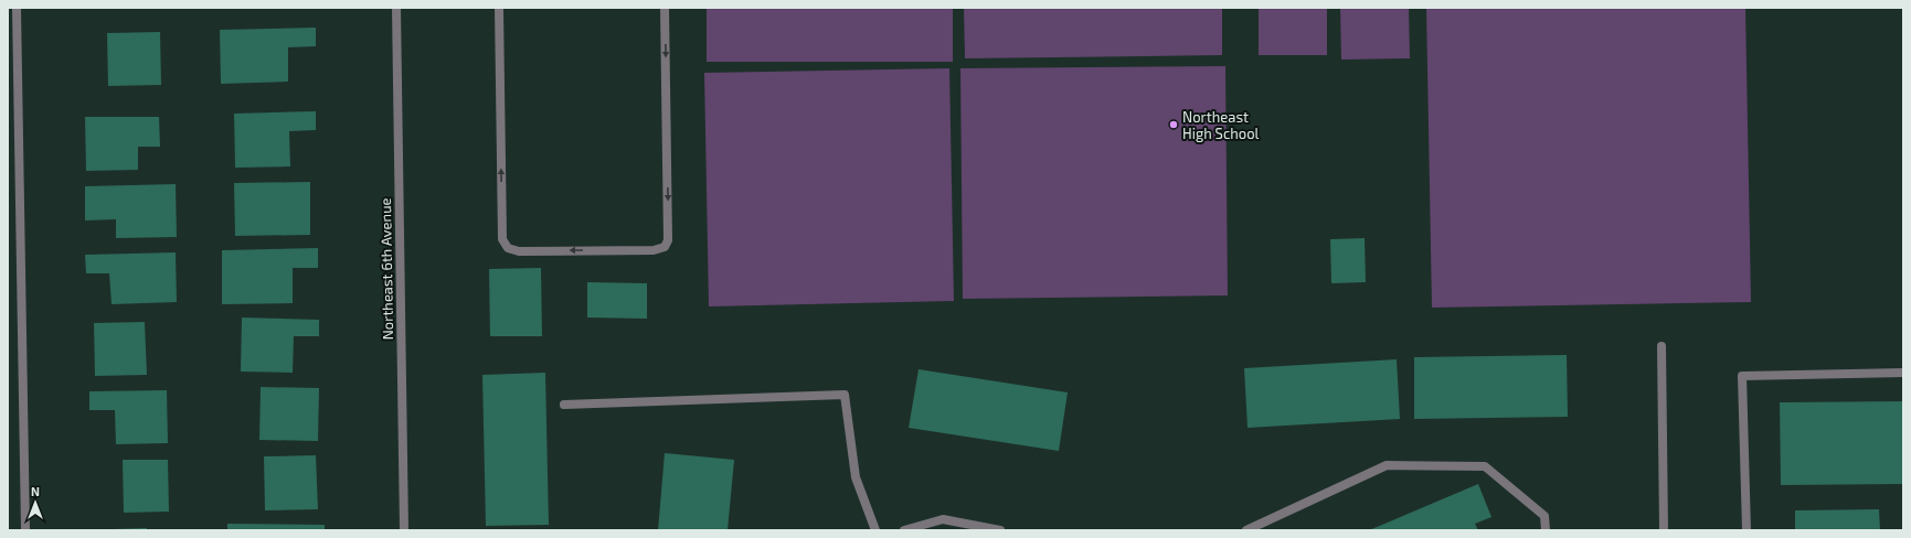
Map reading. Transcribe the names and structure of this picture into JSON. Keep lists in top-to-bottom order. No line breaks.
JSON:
{"streets":{"street":["Northeast 6th Avenue"]},"places":["Northeast High School"],"north":"top"}
